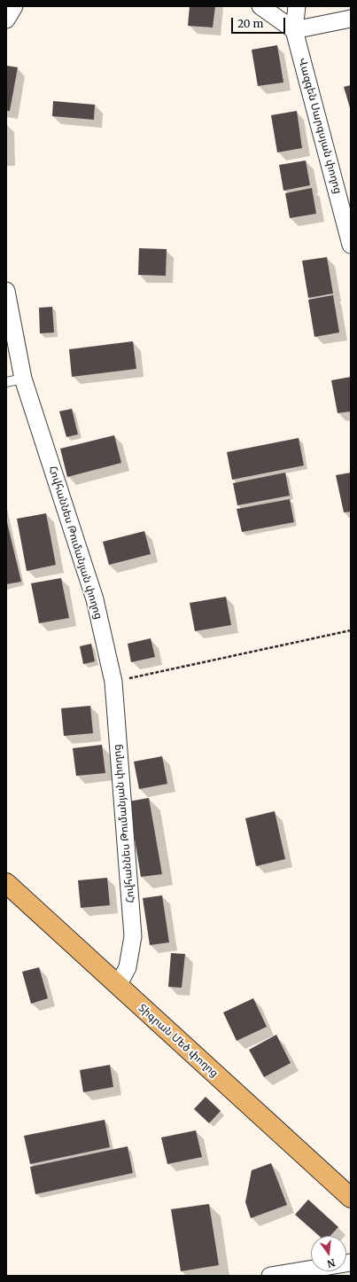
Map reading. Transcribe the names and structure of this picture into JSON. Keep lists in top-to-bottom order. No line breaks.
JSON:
{"streets":{"main road":["Տիգրան Մեծ փողոց"],"street":["Վազգեն Սարգսյան փողոց","Հովհաննես Թումանյան փողոց"]},"crossings":[["Հովհաննես Թումանյան փողոց","Տիգրան Մեծ փողոց"]],"scale_bar":"20 m","north":"bottom"}
